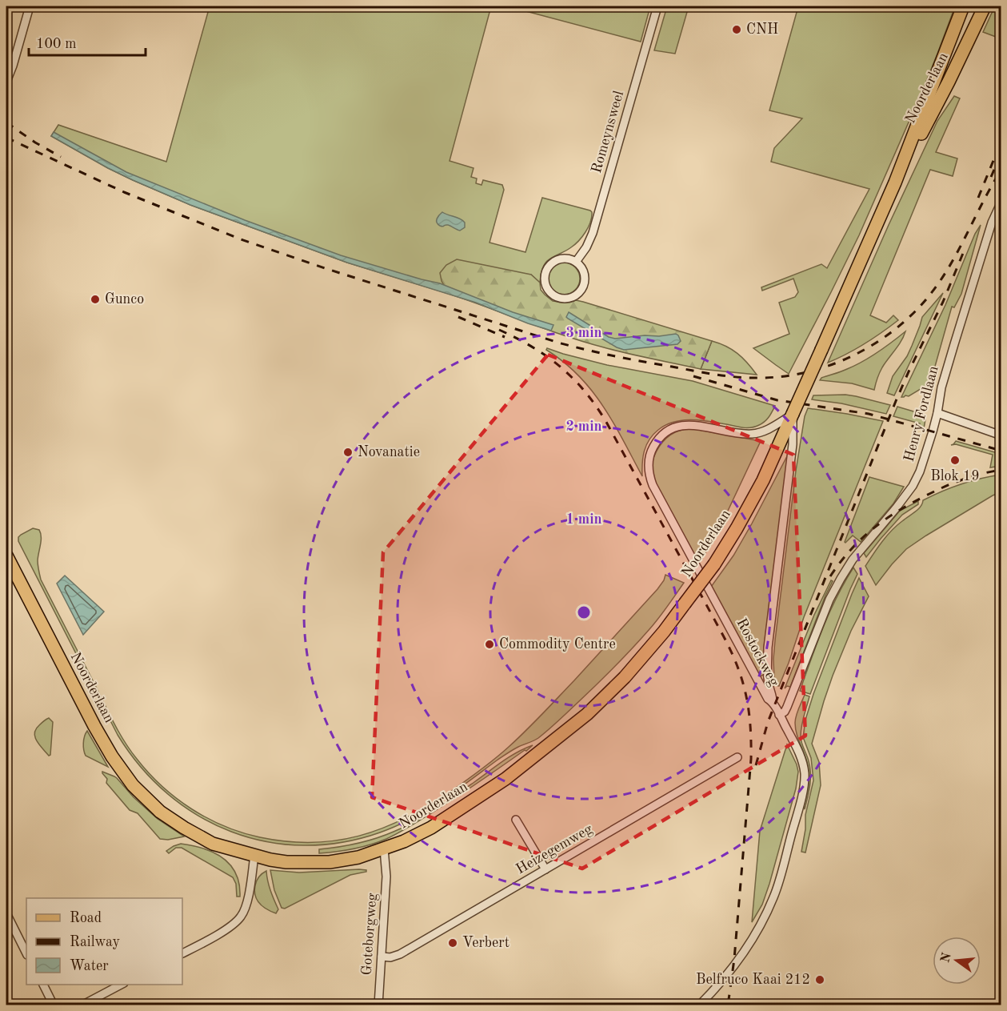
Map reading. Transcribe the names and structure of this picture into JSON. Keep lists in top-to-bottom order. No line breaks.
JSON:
{"streets":{"main road":["Noorderlaan"],"street":["Romeynsweel","Henry Fordlaan","Rostockweg","Heizegemweg","Goteborgweg"]},"crossings":[["Noorderlaan","Rostockweg"],["Noorderlaan","Goteborgweg"],["Henry Fordlaan","Rostockweg"],["Heizegemweg","Goteborgweg"]],"places":["CNH","Gunco","Novanatie","Blok 19","Commodity Centre","Verbert","Belfruco Kaai 212"],"legend":["Road","Railway","Water"],"scale_bar":"100 m","north":"left","rings":["3 min","2 min","1 min"]}
